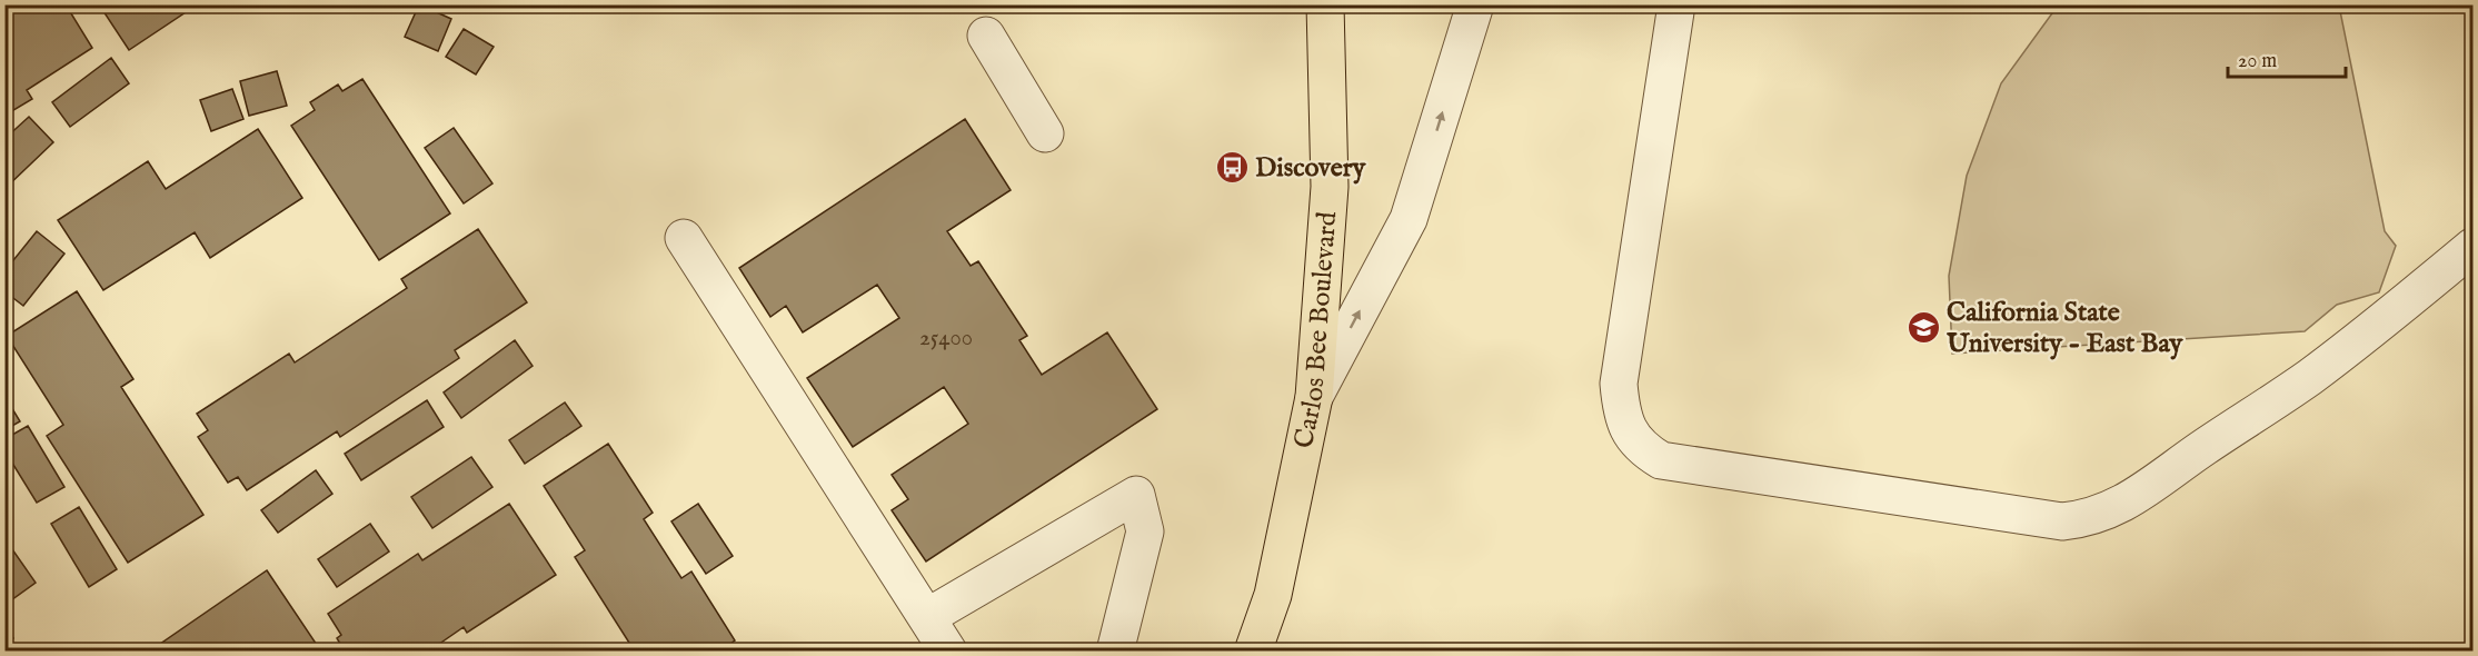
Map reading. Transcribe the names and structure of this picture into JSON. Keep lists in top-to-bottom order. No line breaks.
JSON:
{"streets":{"main road":["Carlos Bee Boulevard"]},"places":{"bus stop":["Discovery"],"school or university":["California State University - East Bay"]},"house_numbers":["25400"],"scale_bar":"20 m"}
